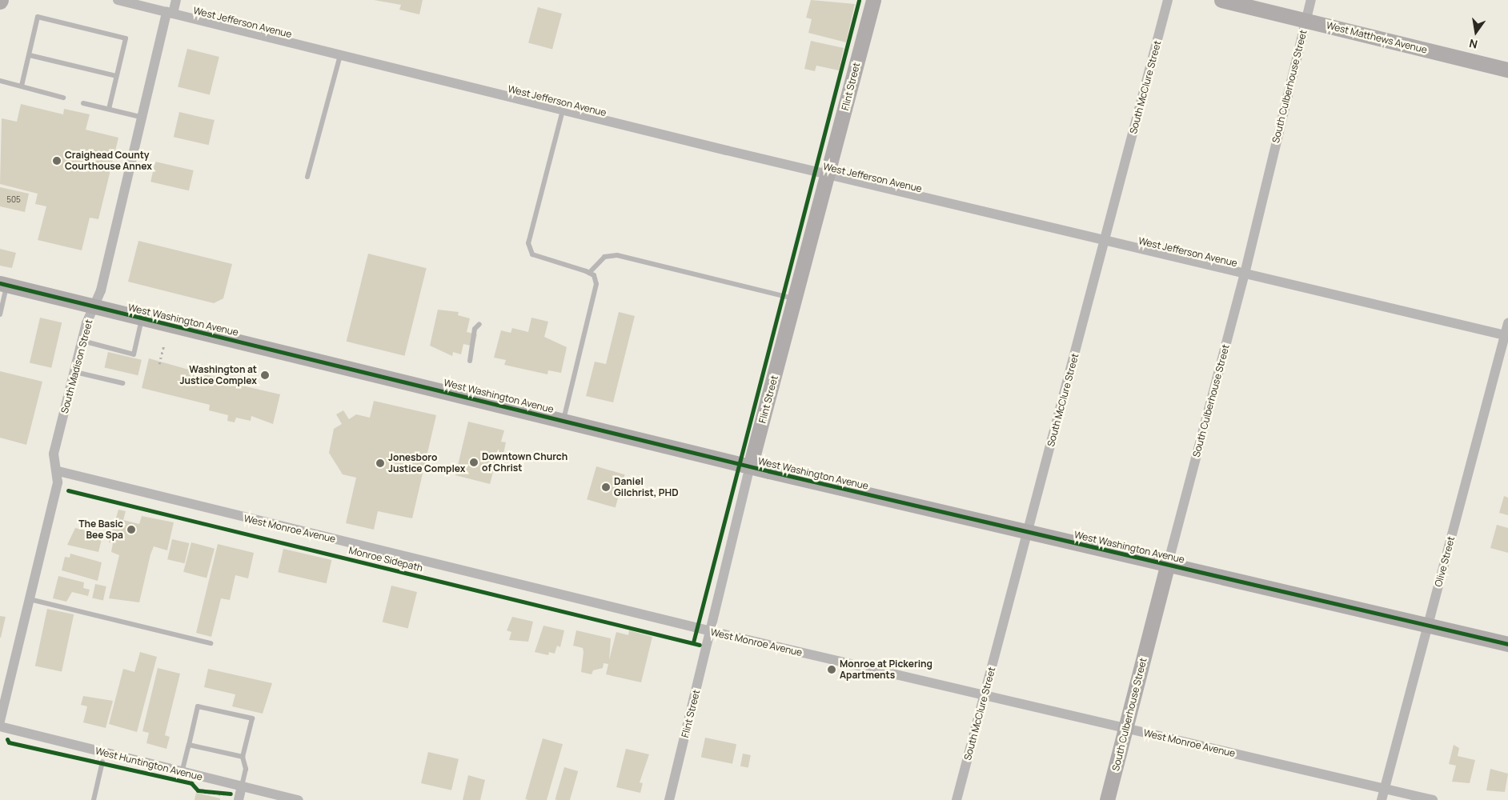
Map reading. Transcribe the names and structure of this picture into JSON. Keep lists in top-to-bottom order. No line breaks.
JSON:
{"streets":{"street":["West Jefferson Avenue","West Matthews Avenue","Flint Street","South Culberhouse Street","South McClure Street","West Washington Avenue","South Madison Street","West Monroe Avenue","Olive Street","West Huntington Avenue"],"cycle path":["Monroe Sidepath"]},"crossings":[["West Jefferson Avenue","Flint Street"],["West Jefferson Avenue","South Culberhouse Street"],["West Jefferson Avenue","South McClure Street"],["West Jefferson Avenue","South Madison Street"],["West Jefferson Avenue","Olive Street"],["West Matthews Avenue","South Culberhouse Street"],["Flint Street","West Washington Avenue"],["Flint Street","West Monroe Avenue"],["South Culberhouse Street","West Washington Avenue"],["South Culberhouse Street","West Monroe Avenue"],["South McClure Street","West Washington Avenue"],["South McClure Street","West Monroe Avenue"],["West Washington Avenue","South Madison Street"],["West Washington Avenue","Olive Street"],["South Madison Street","West Monroe Avenue"],["West Monroe Avenue","Olive Street"]],"places":["Craighead County Courthouse Annex","Washington at Justice Complex","Downtown Church of Christ","Jonesboro Justice Complex","Daniel Gilchrist, PHD","The Basic Bee Spa","Monroe at Pickering Apartments"],"house_numbers":["505"],"north":"bottom"}
